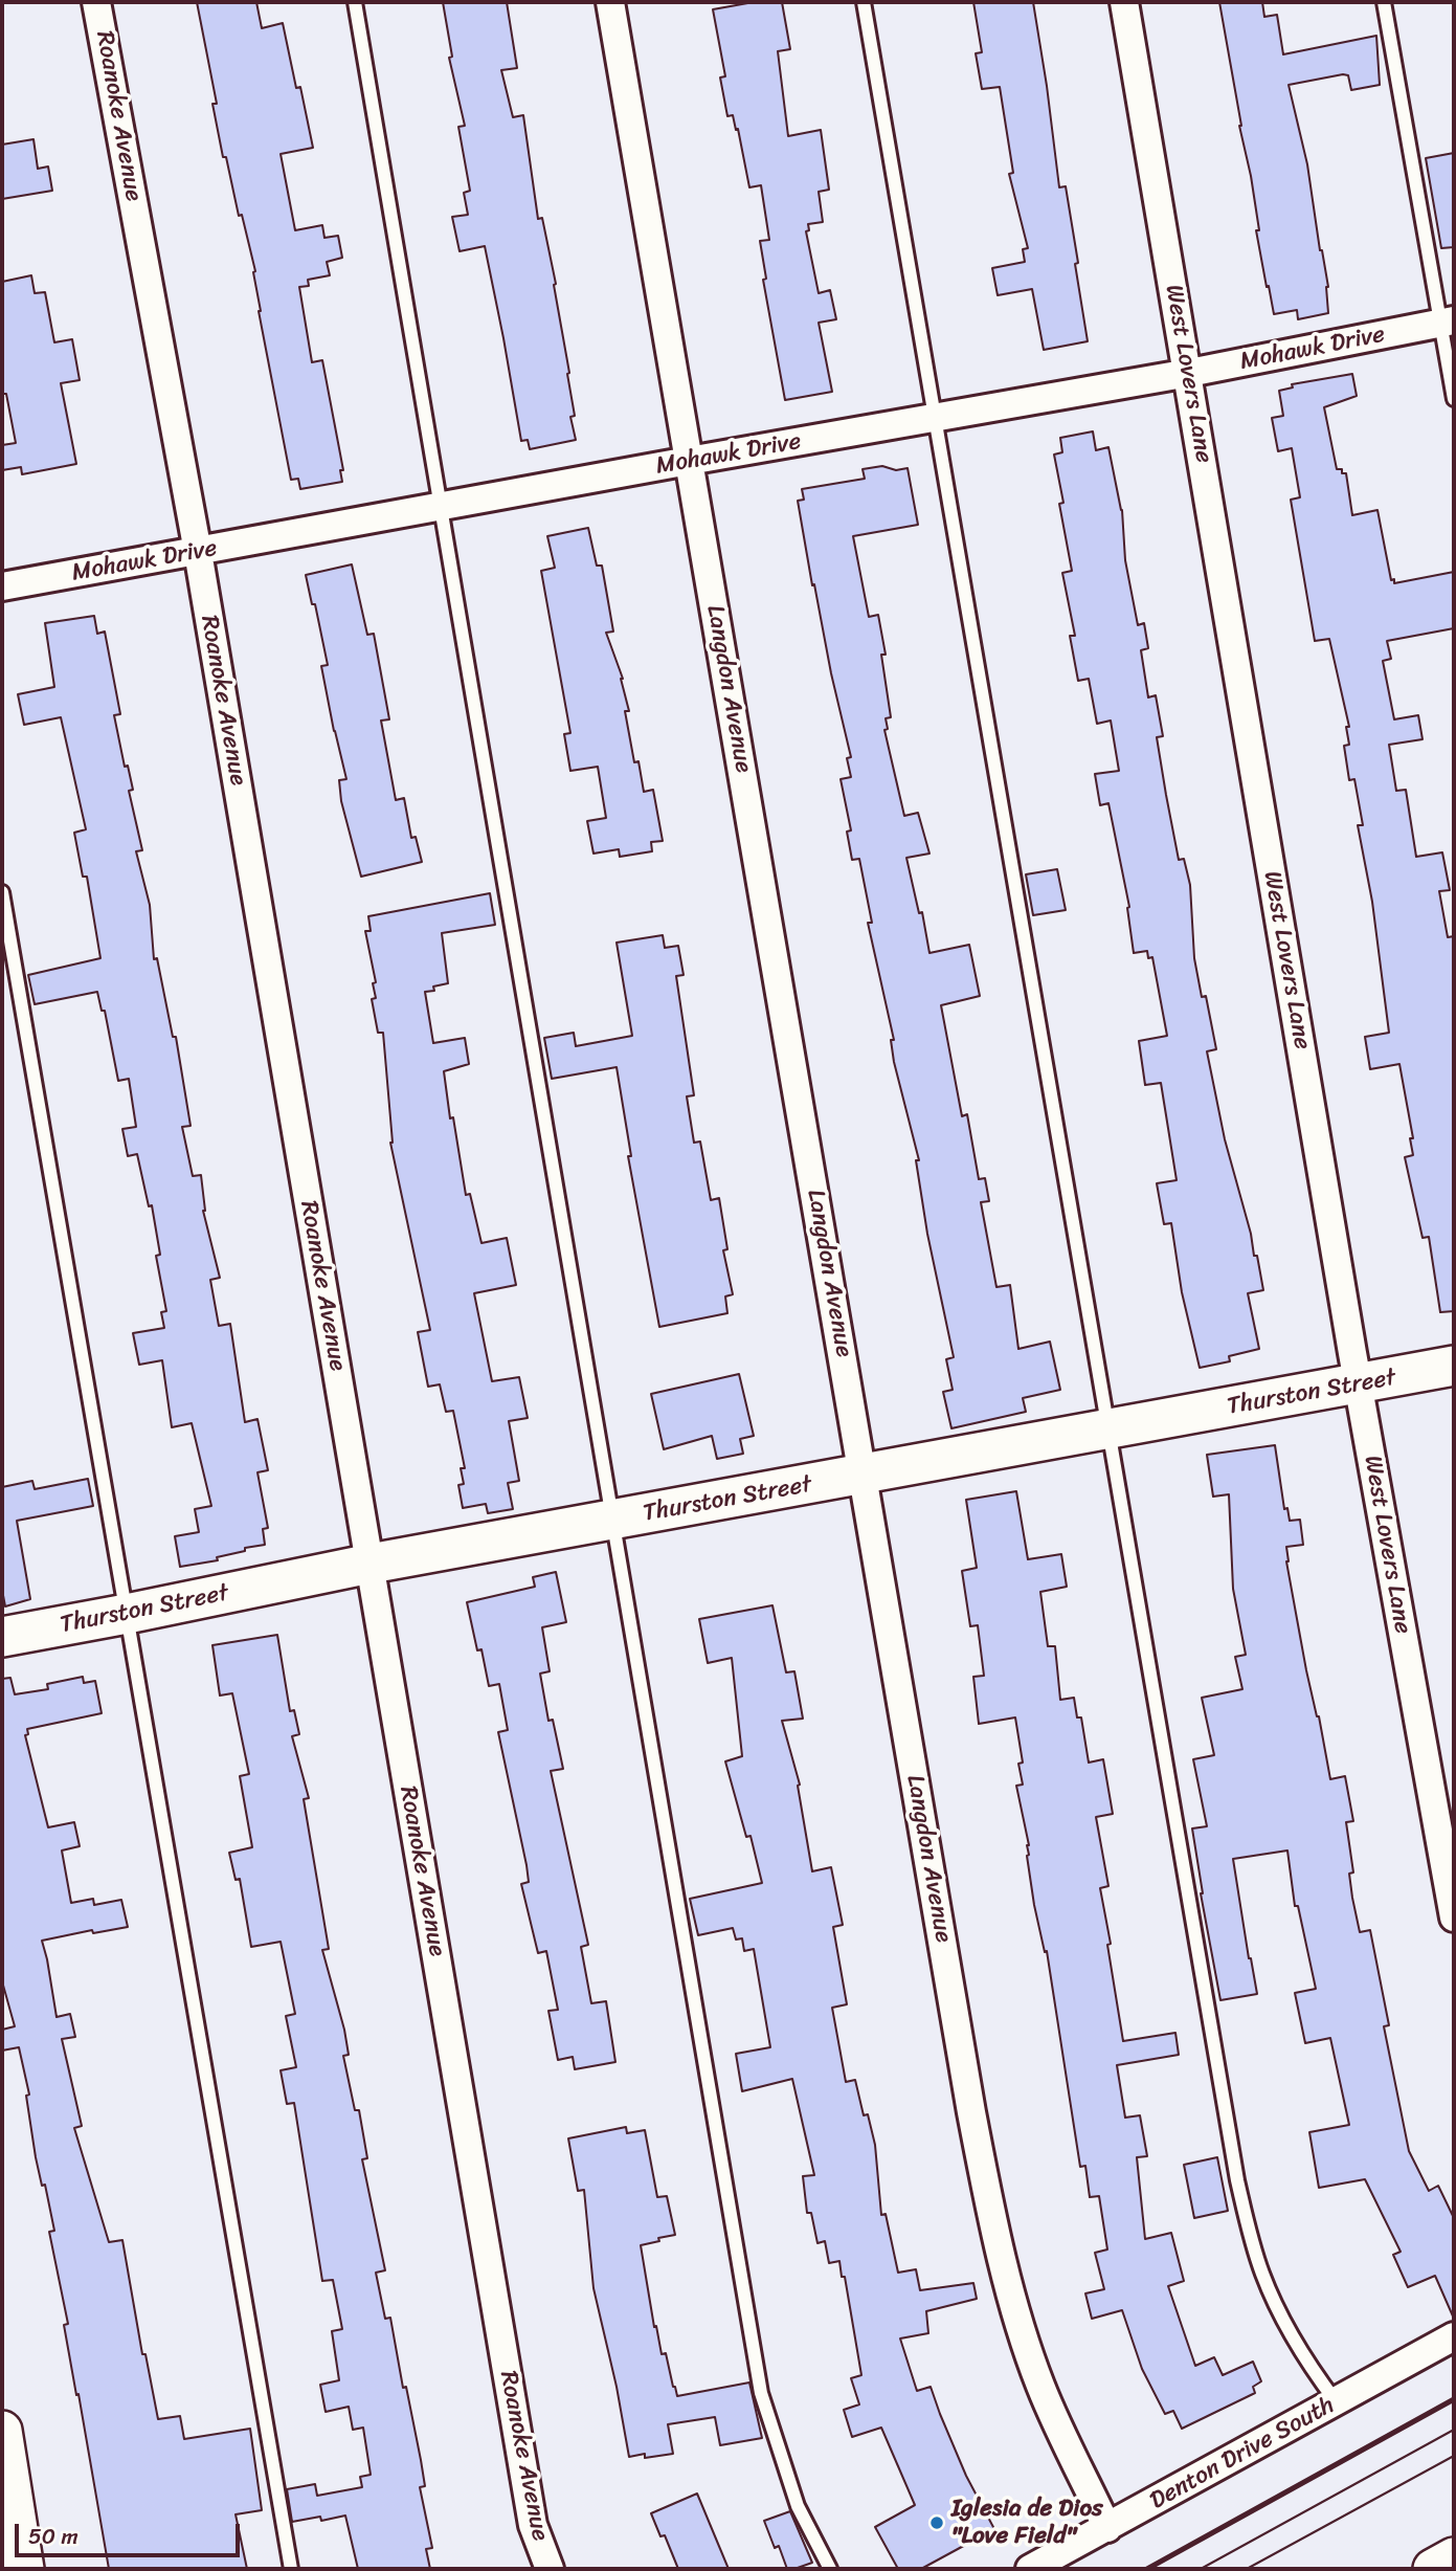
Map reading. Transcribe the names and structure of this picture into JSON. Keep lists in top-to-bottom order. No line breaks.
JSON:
{"streets":{"street":["Roanoke Avenue","Mohawk Drive","West Lovers Lane","Langdon Avenue","Thurston Street","Denton Drive South"]},"crossings":[["Roanoke Avenue","Mohawk Drive"],["Roanoke Avenue","Thurston Street"],["Mohawk Drive","West Lovers Lane"],["Mohawk Drive","Langdon Avenue"],["West Lovers Lane","Thurston Street"],["Langdon Avenue","Thurston Street"],["Langdon Avenue","Denton Drive South"]],"places":["Iglesia de Dios \"Love Field\""],"scale_bar":"50 m"}
